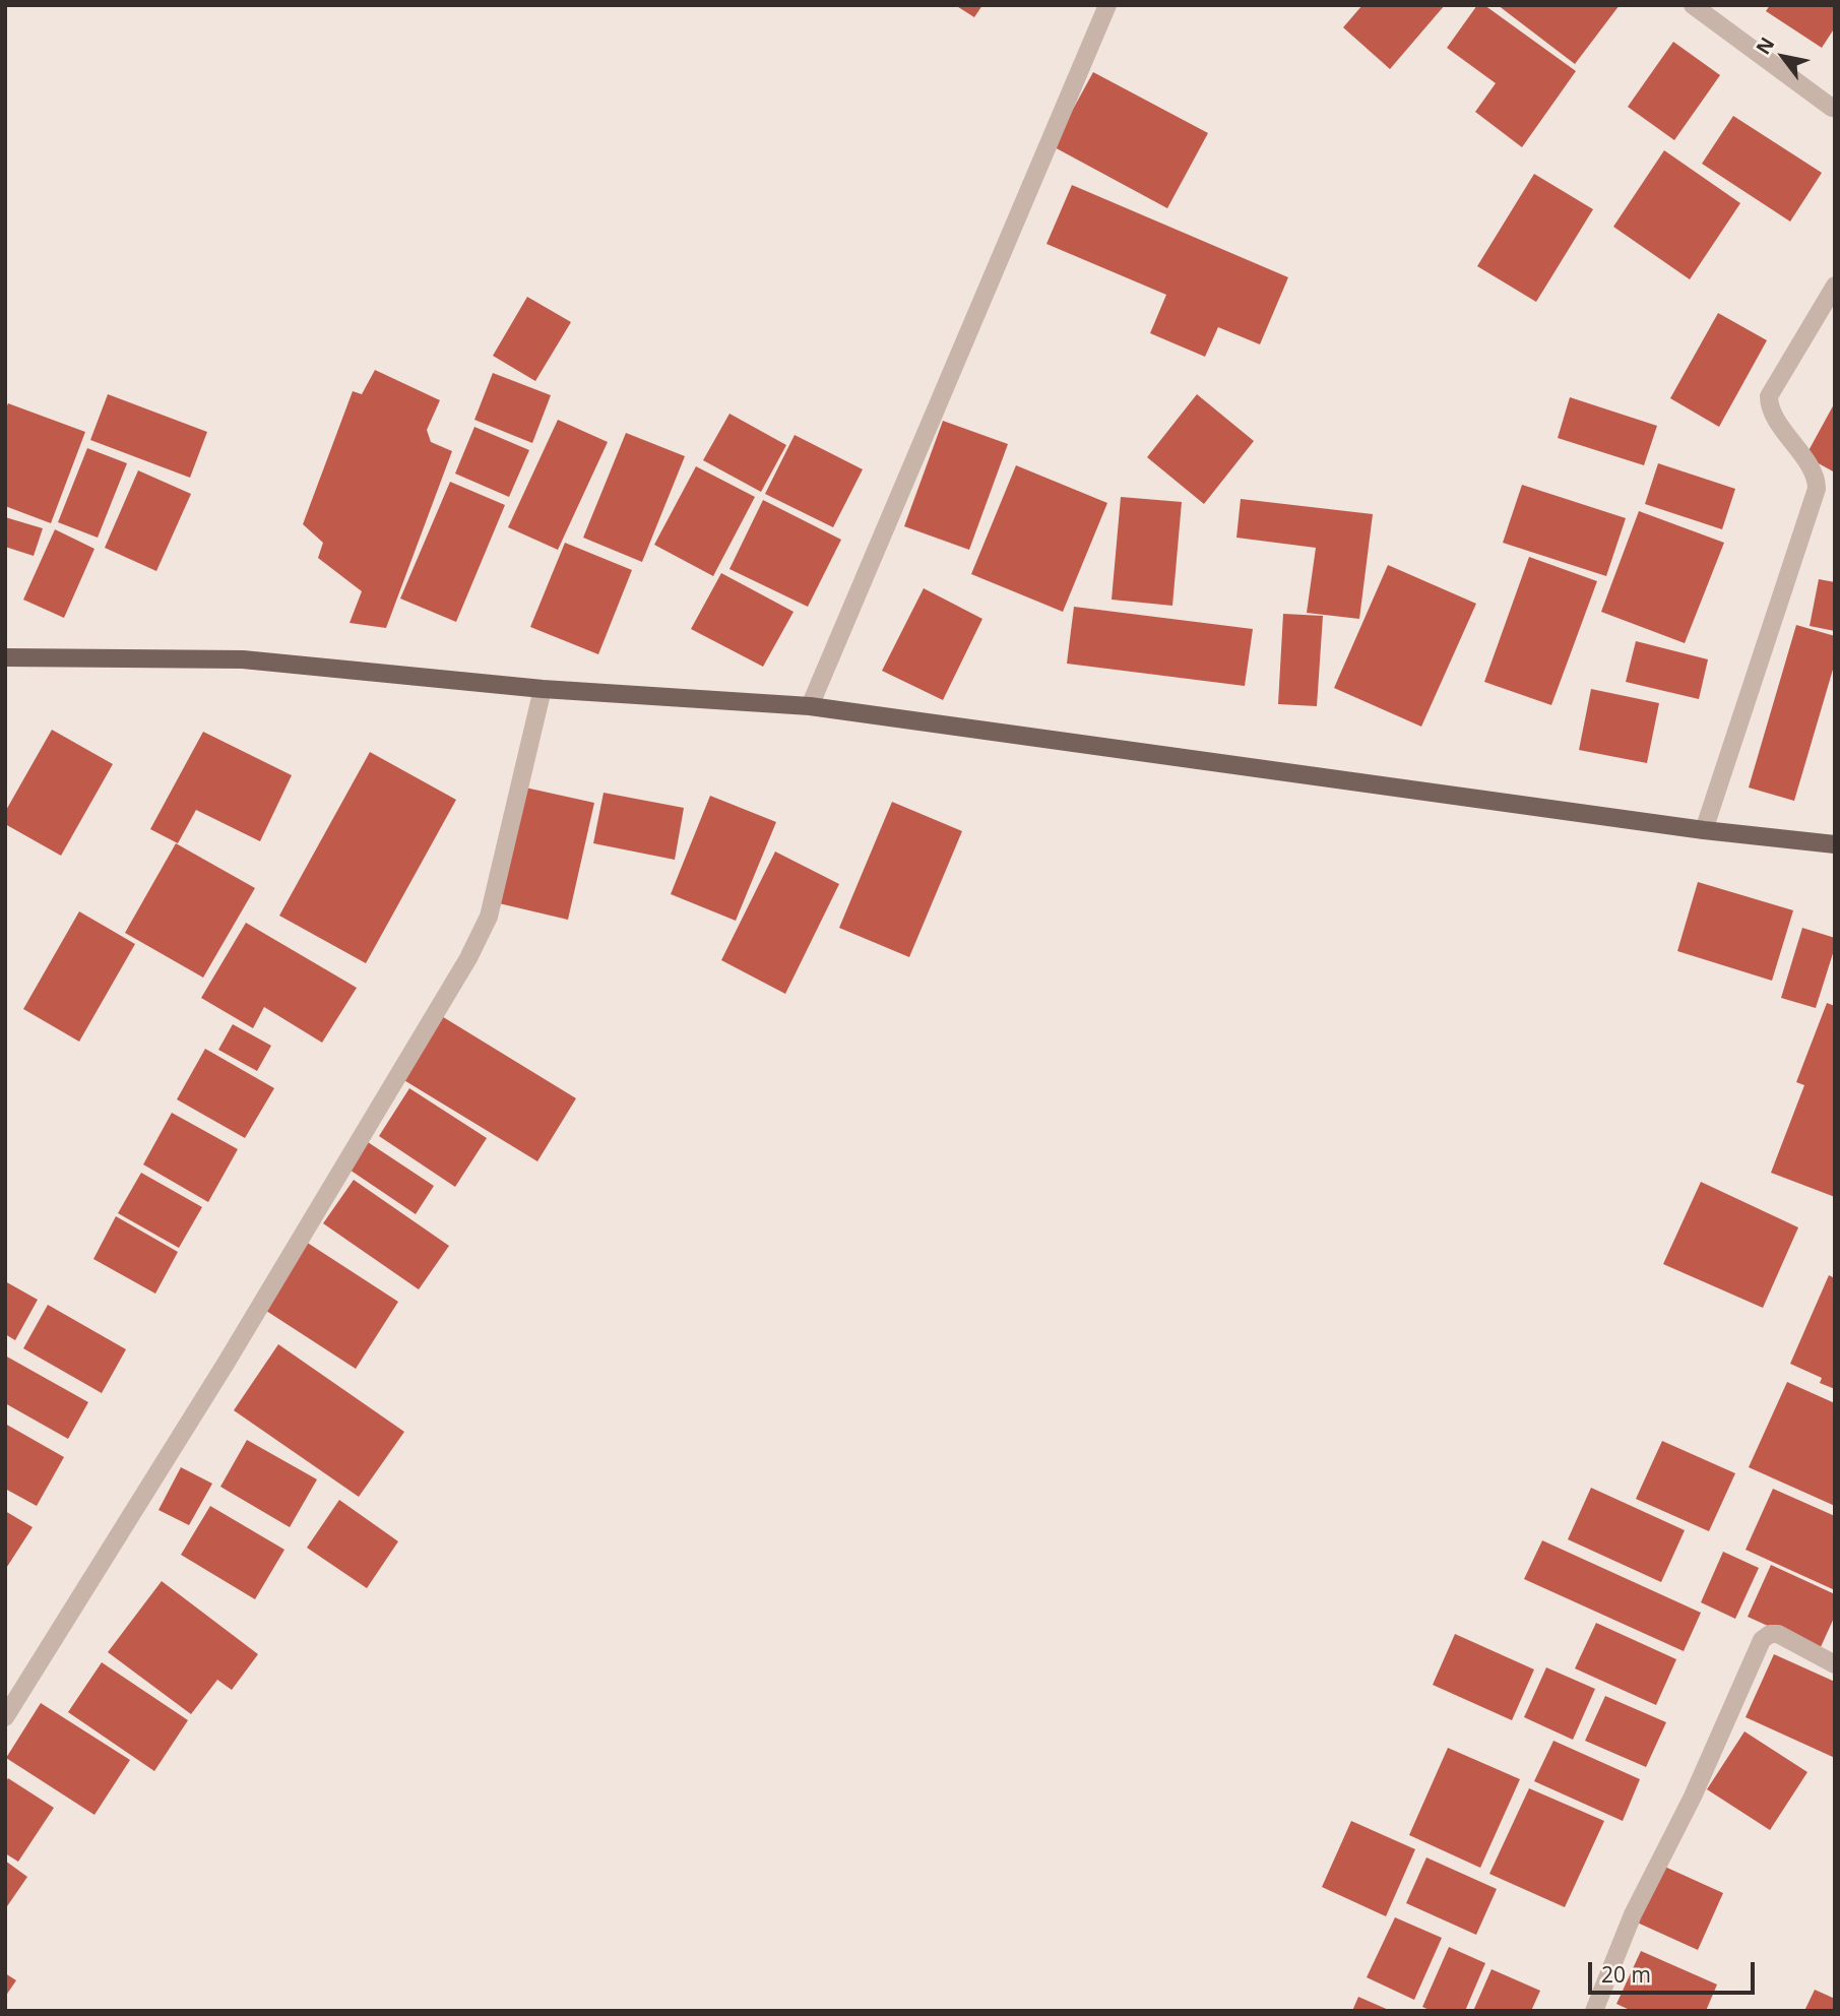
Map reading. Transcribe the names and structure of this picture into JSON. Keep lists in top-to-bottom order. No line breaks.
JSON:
{"scale_bar":"20 m","north":"top left"}
